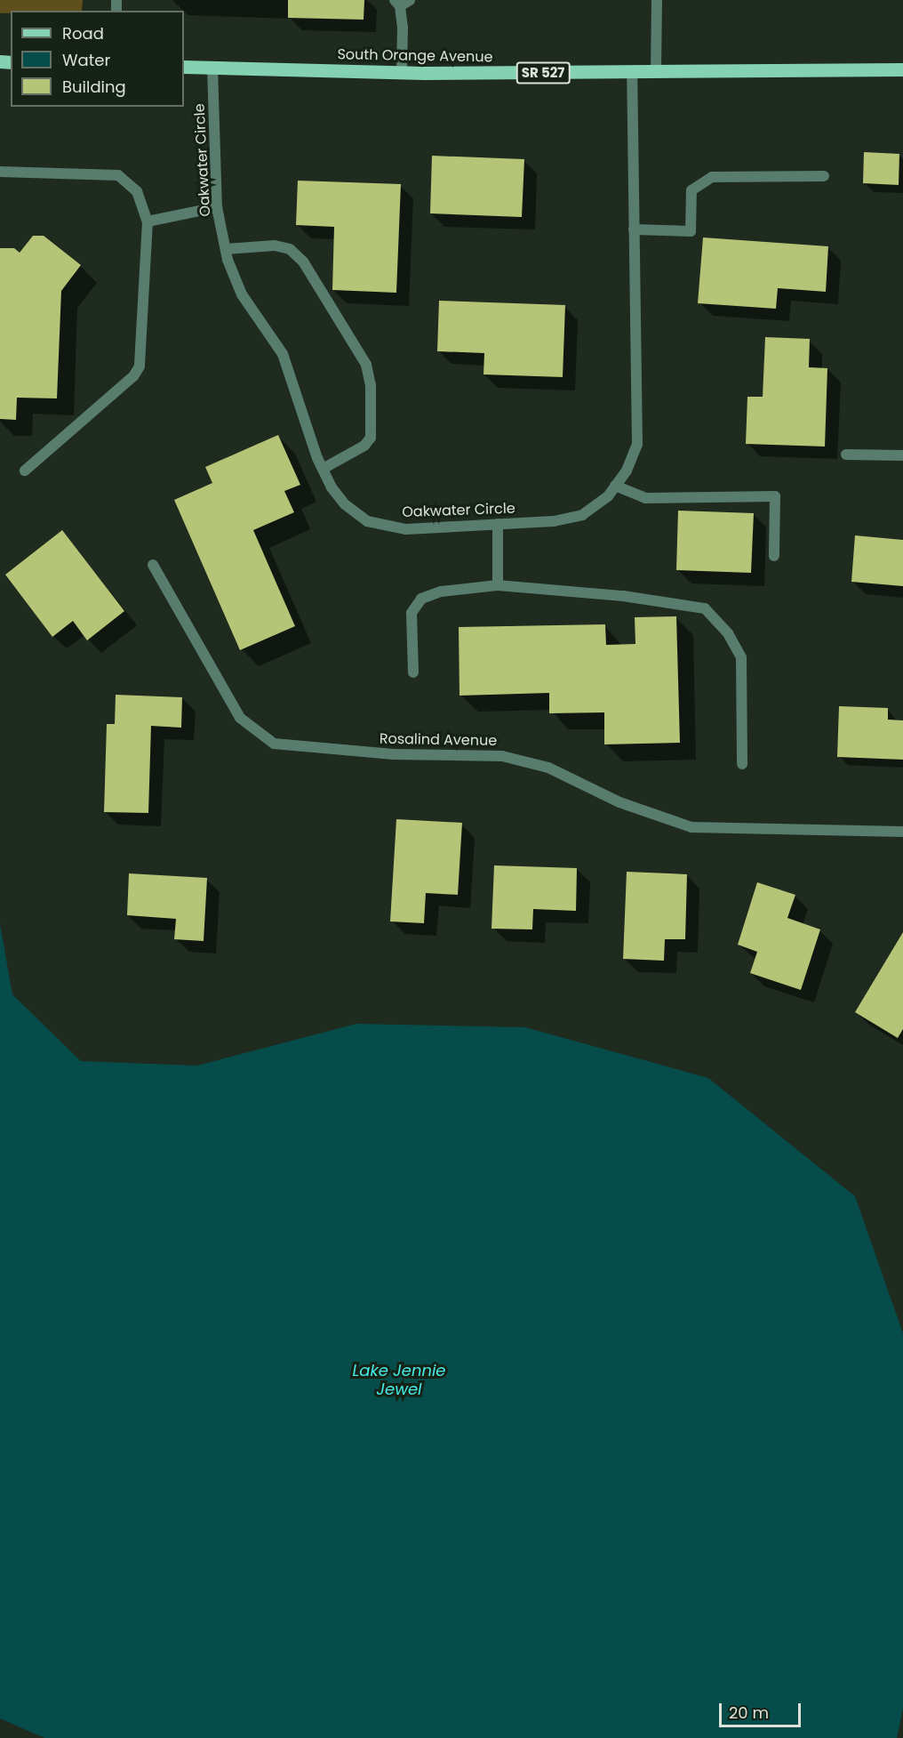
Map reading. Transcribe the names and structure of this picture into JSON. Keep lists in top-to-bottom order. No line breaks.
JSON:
{"streets":{"main road":["South Orange Avenue","SR 527"],"street":["Oakwater Circle","Rosalind Avenue"]},"crossings":[["South Orange Avenue","Oakwater Circle"]],"water":["Lake Jennie Jewel"],"legend":["Road","Water","Building"],"scale_bar":"20 m"}
